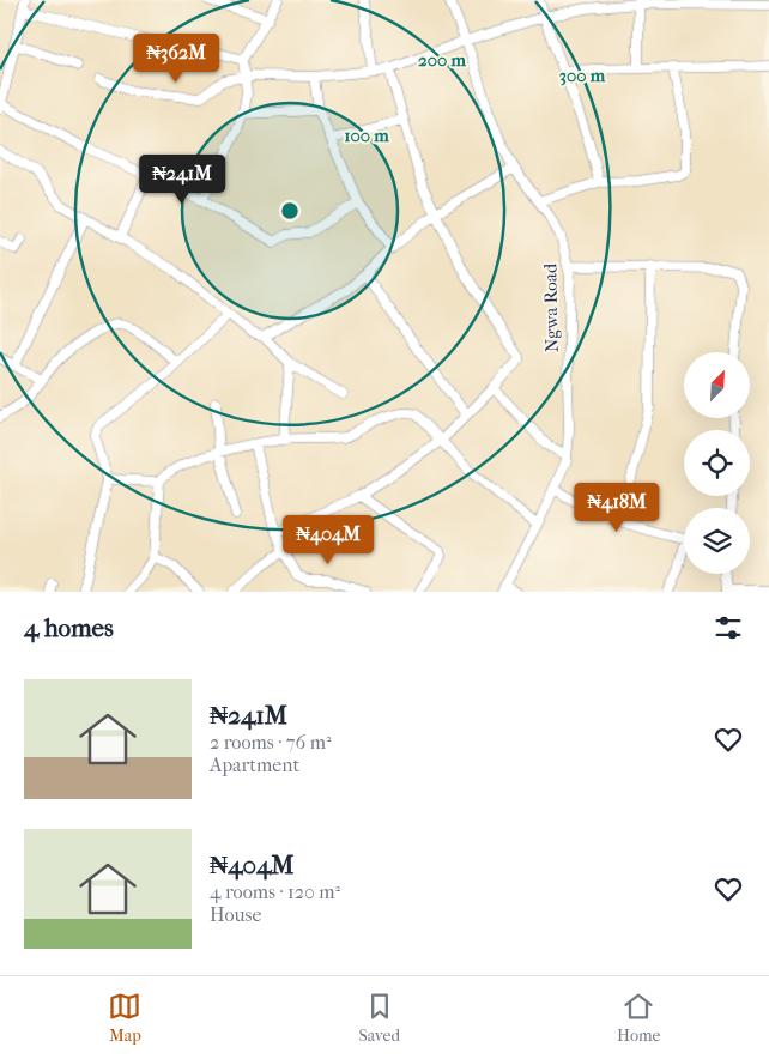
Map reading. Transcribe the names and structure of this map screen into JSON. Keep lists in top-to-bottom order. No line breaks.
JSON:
{"streets":{"street":["Ngwa Road"]},"north":"top right","page":{"price":["₦362M","₦241M","₦418M","₦404M"],"heading":"4 homes","list":[{"name":"₦241M","note":"2 rooms · 76 m² · Apartment"},{"name":"₦404M","note":"4 rooms · 120 m² · House"}],"tabs":["Map","Saved","Home"]},"rings":["200 m","300 m","100 m"]}
